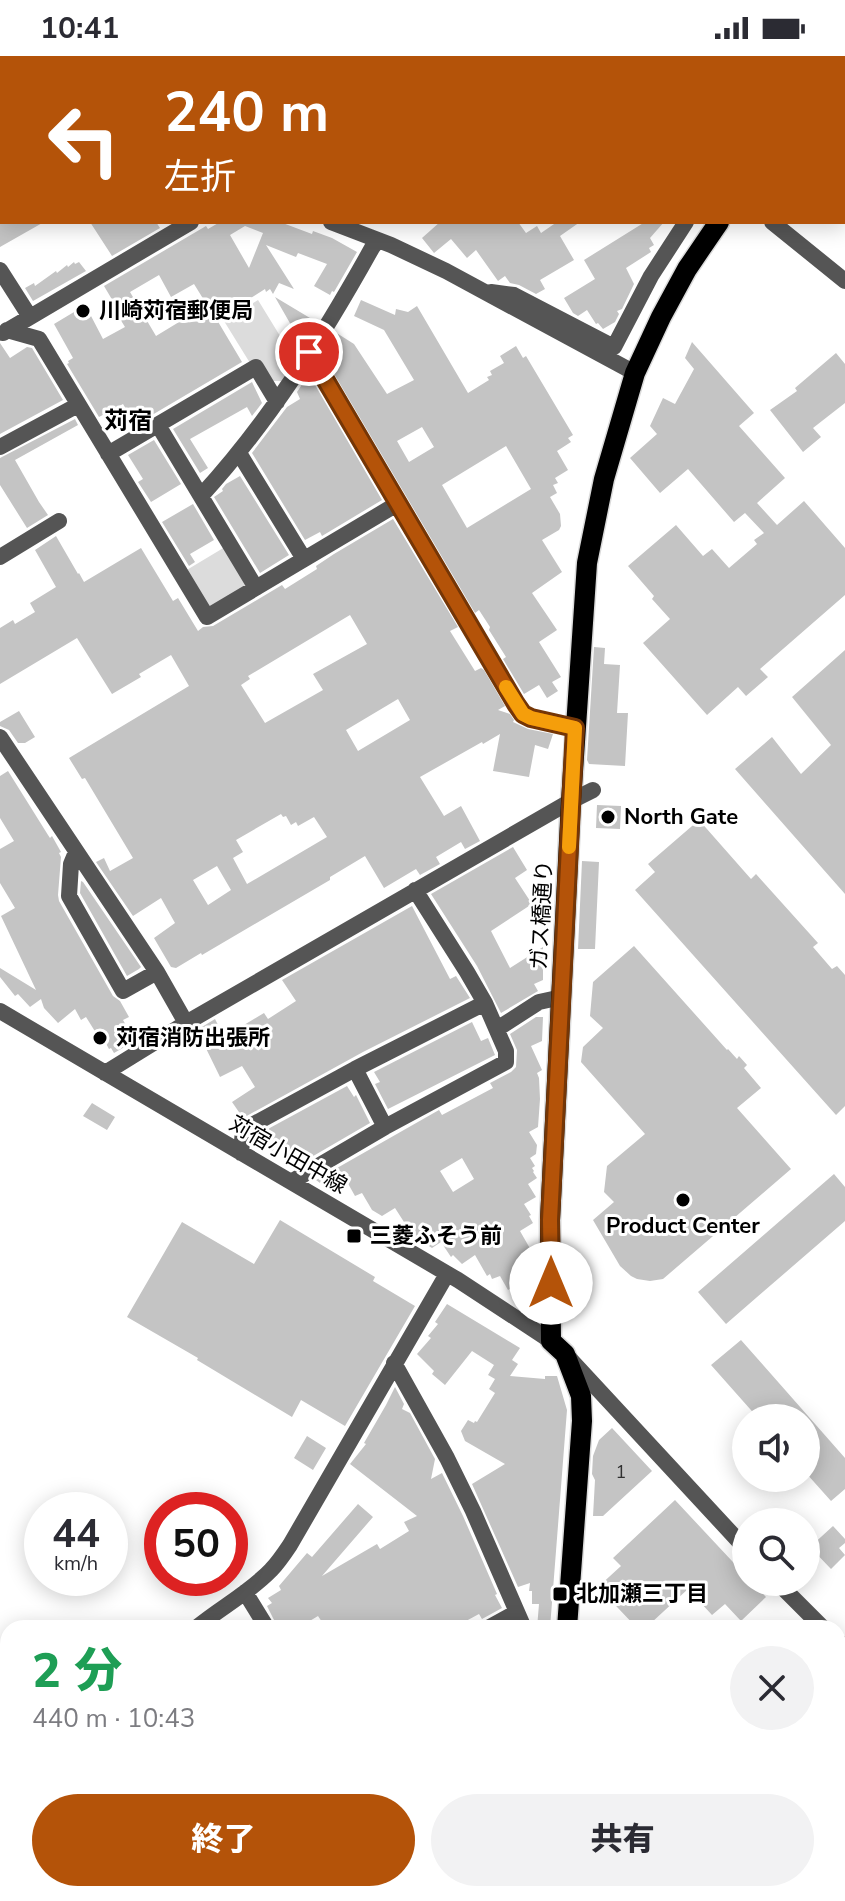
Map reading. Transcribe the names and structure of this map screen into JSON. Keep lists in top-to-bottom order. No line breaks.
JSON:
{"streets":{"main road":["ガス橋通り"],"street":["苅宿小田中線"]},"crossings":[["ガス橋通り","苅宿小田中線"]],"districts":["苅宿"],"places":{"other":["川崎苅宿郵便局","North Gate","苅宿消防出張所","Product Center"],"transit":["三菱ふそう前","北加瀬三丁目"]},"house_numbers":["1"],"page":{"status":"10:41","turn":["240 m","左折"],"speed":"44 km/h","limit":"50","heading":["2 分","440 m · 10:43"],"buttons":["終了","共有"]}}
